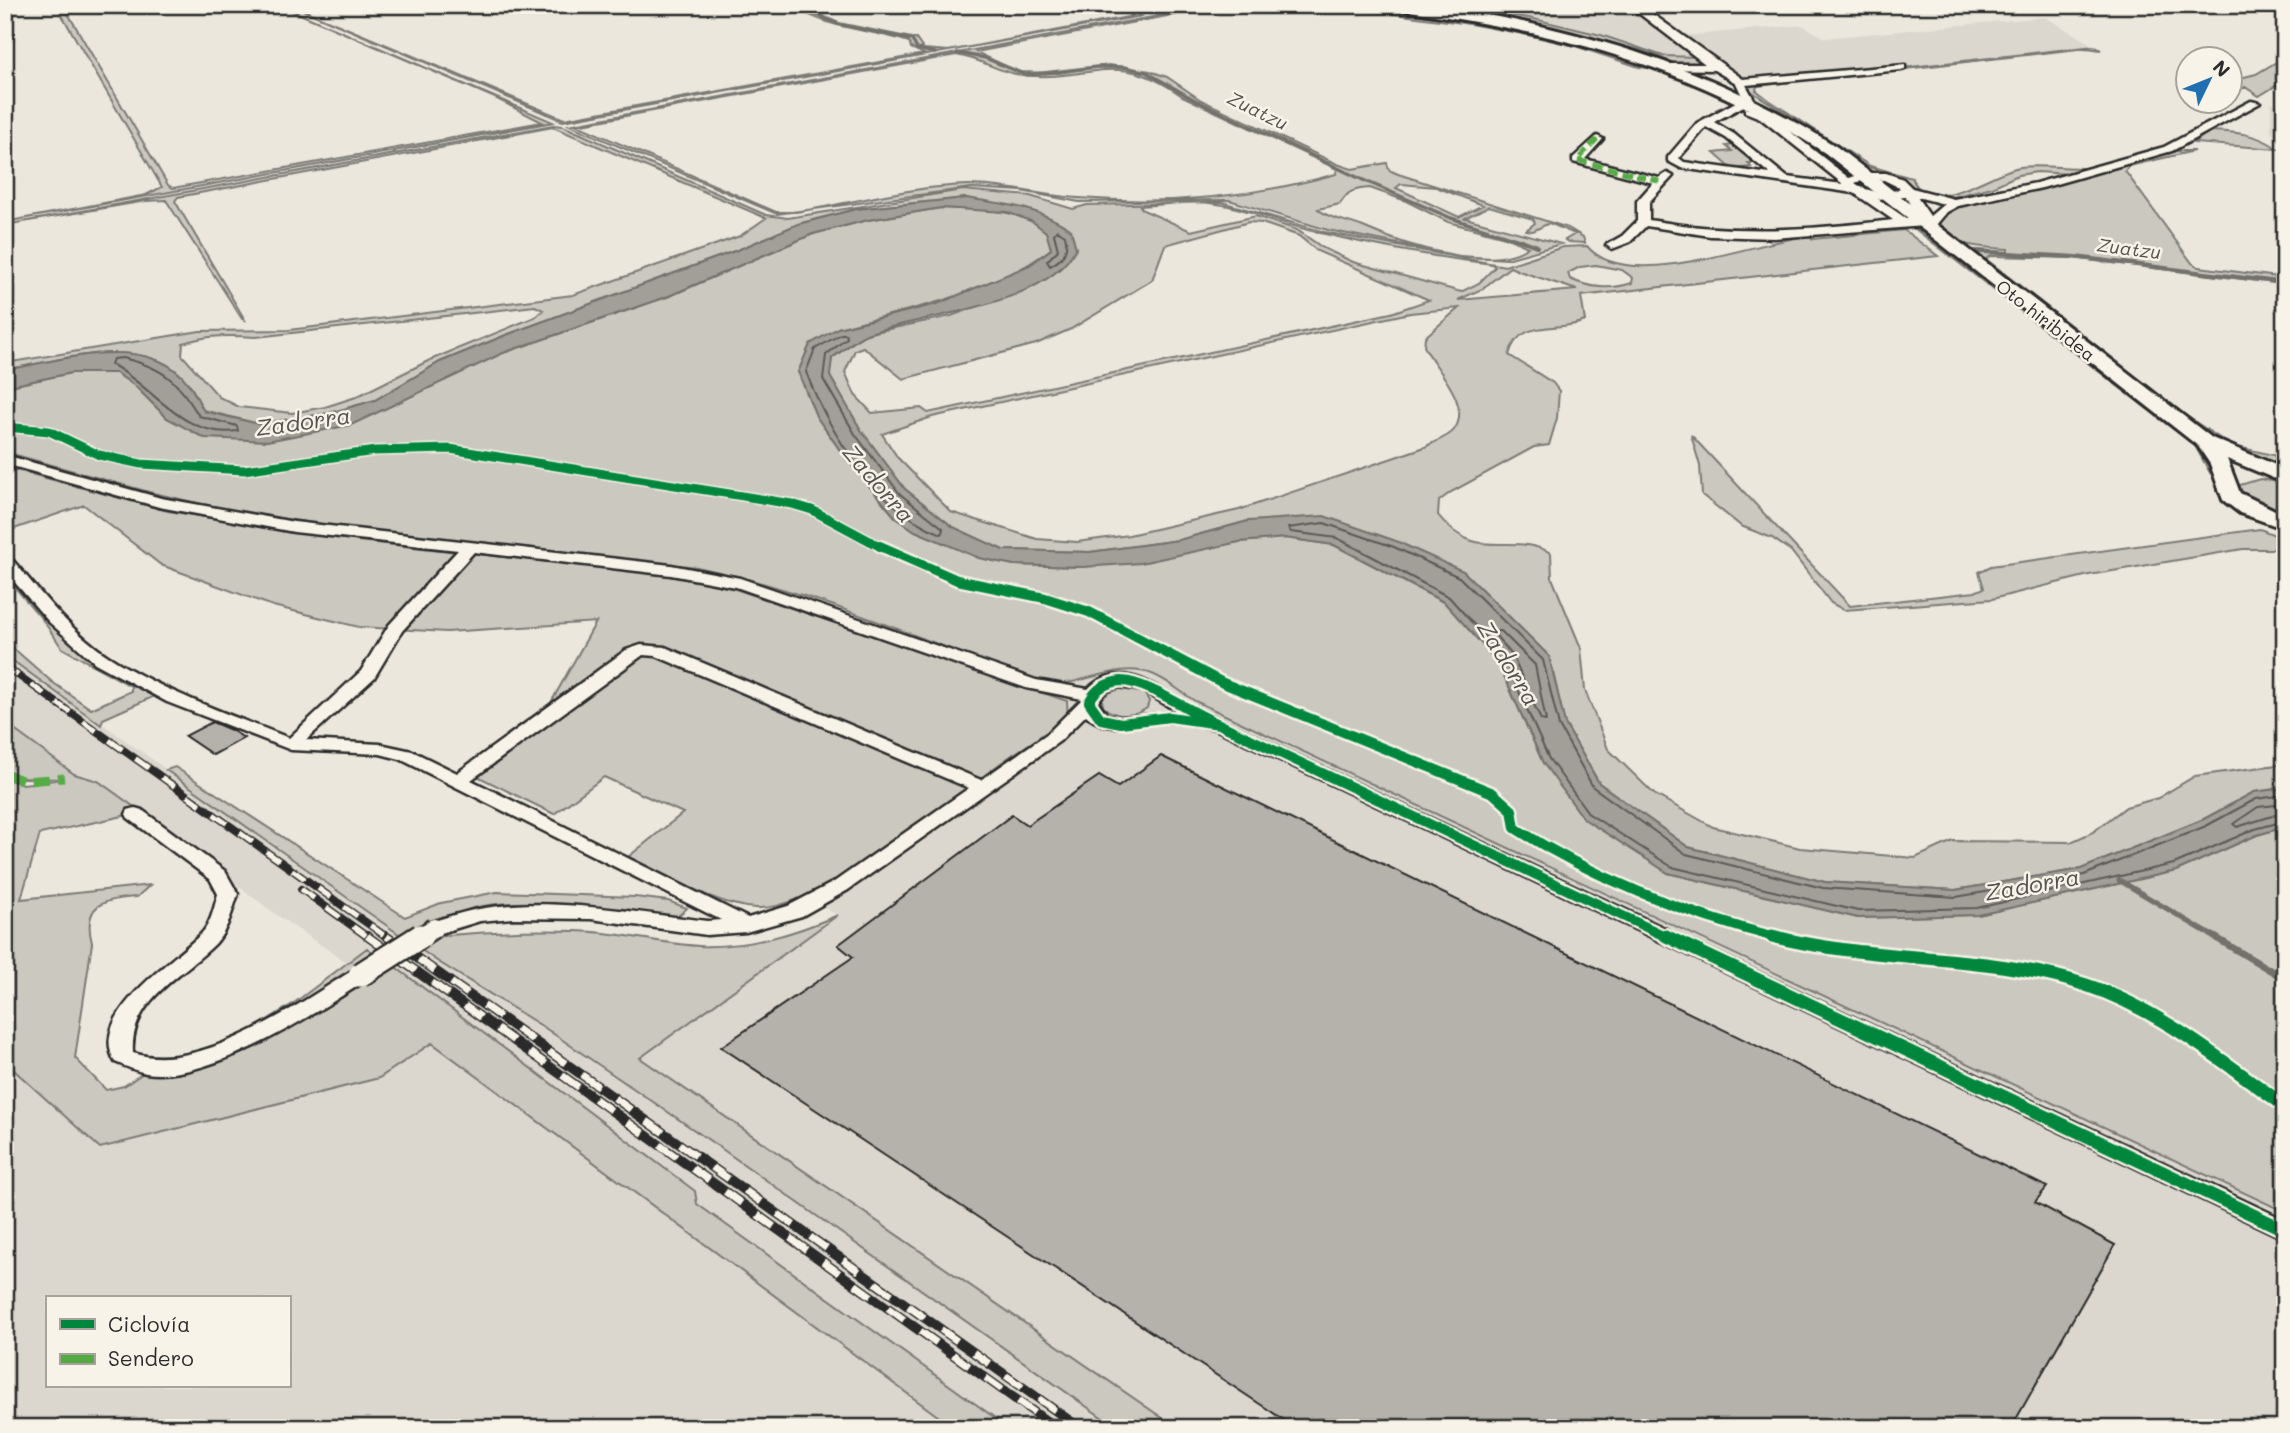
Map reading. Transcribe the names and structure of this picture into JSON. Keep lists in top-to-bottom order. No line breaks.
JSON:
{"streets":{"street":["Oto hiribidea"]},"water":["Zuatzu","Zadorra"],"legend":["Ciclovía","Sendero"],"north":"top right"}
